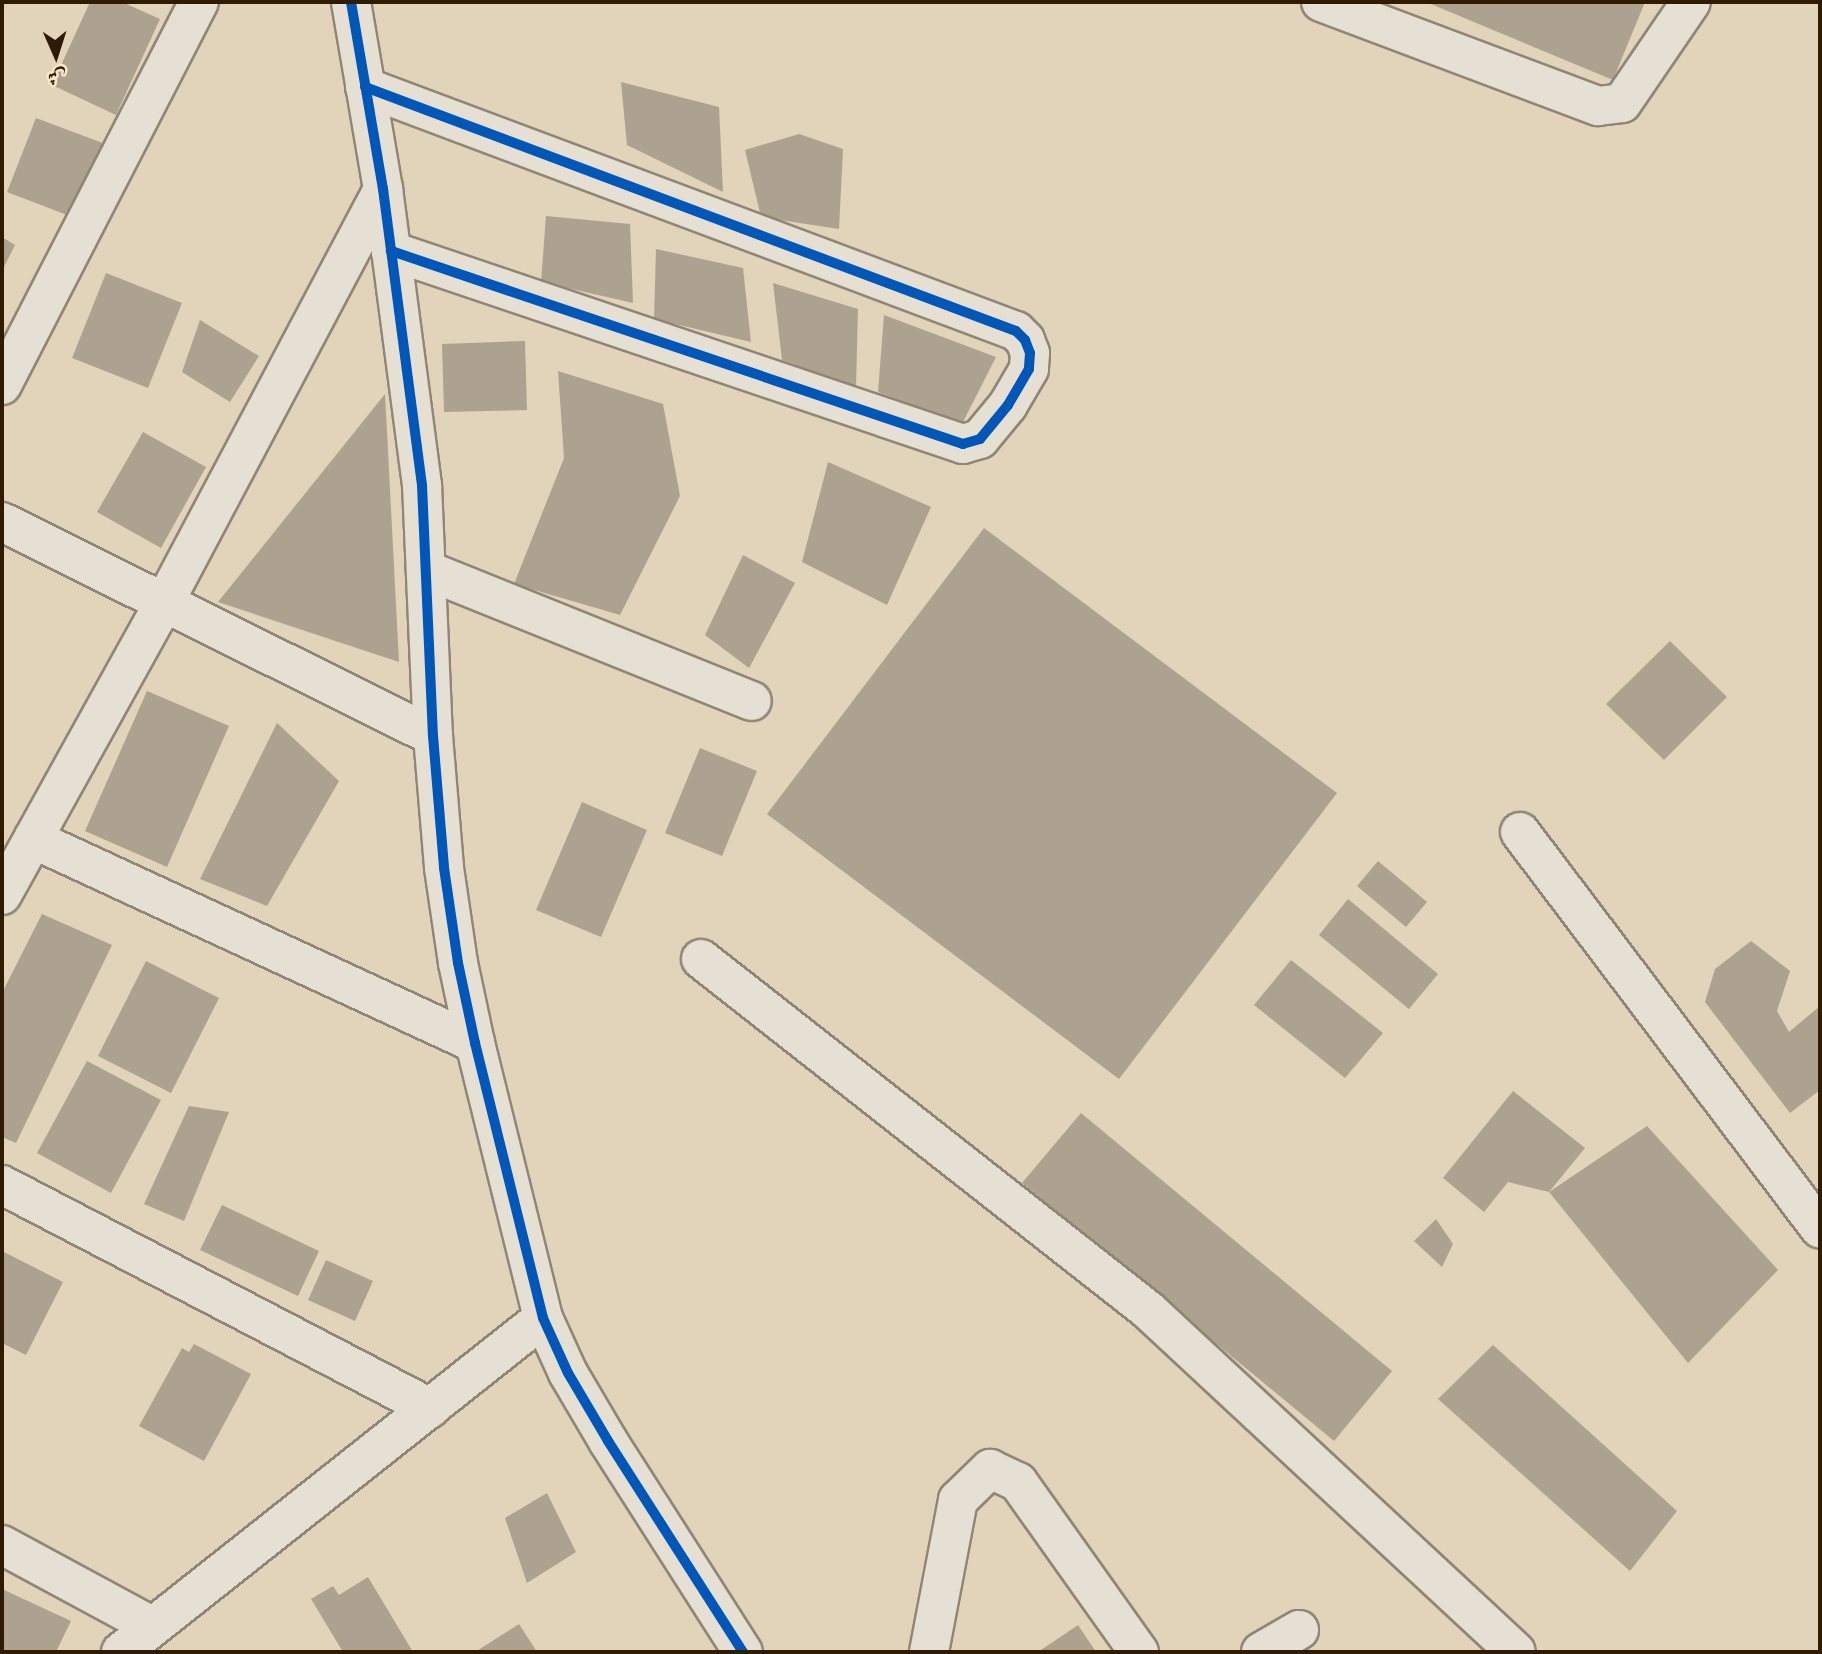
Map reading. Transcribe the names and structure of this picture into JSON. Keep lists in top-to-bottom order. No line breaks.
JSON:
{"north":"bottom"}
